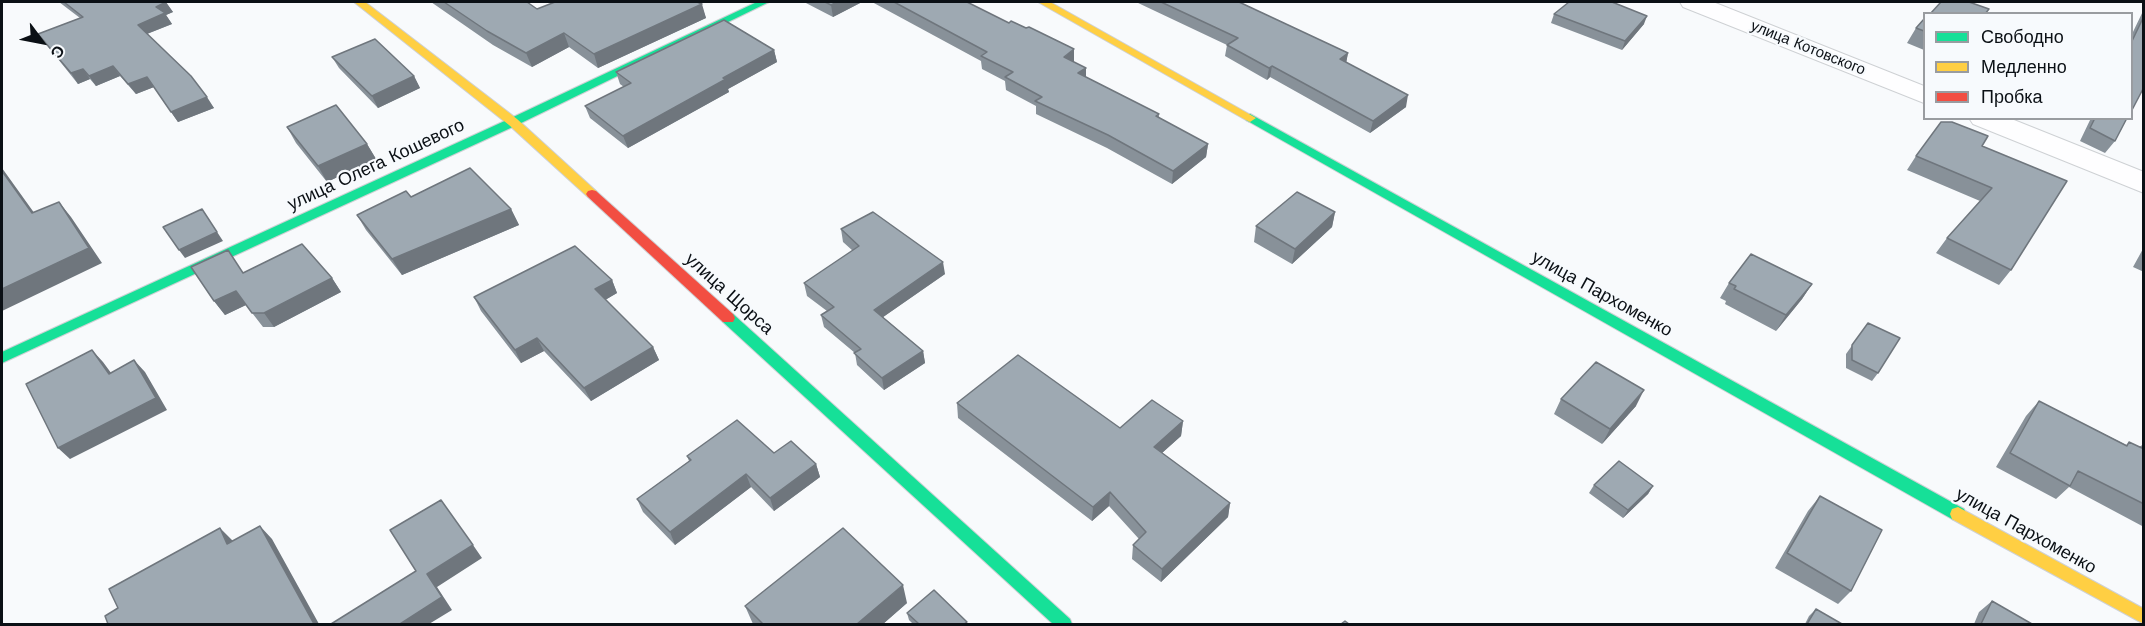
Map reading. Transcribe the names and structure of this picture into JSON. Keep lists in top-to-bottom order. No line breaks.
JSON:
{"streets":{"street":["улица Котовского","улица Олега Кошевого","улица Щорса","улица Пархоменко"]},"crossings":[["улица Олега Кошевого","улица Щорса"]],"legend":["Свободно","Медленно","Пробка"],"north":"bottom right"}
